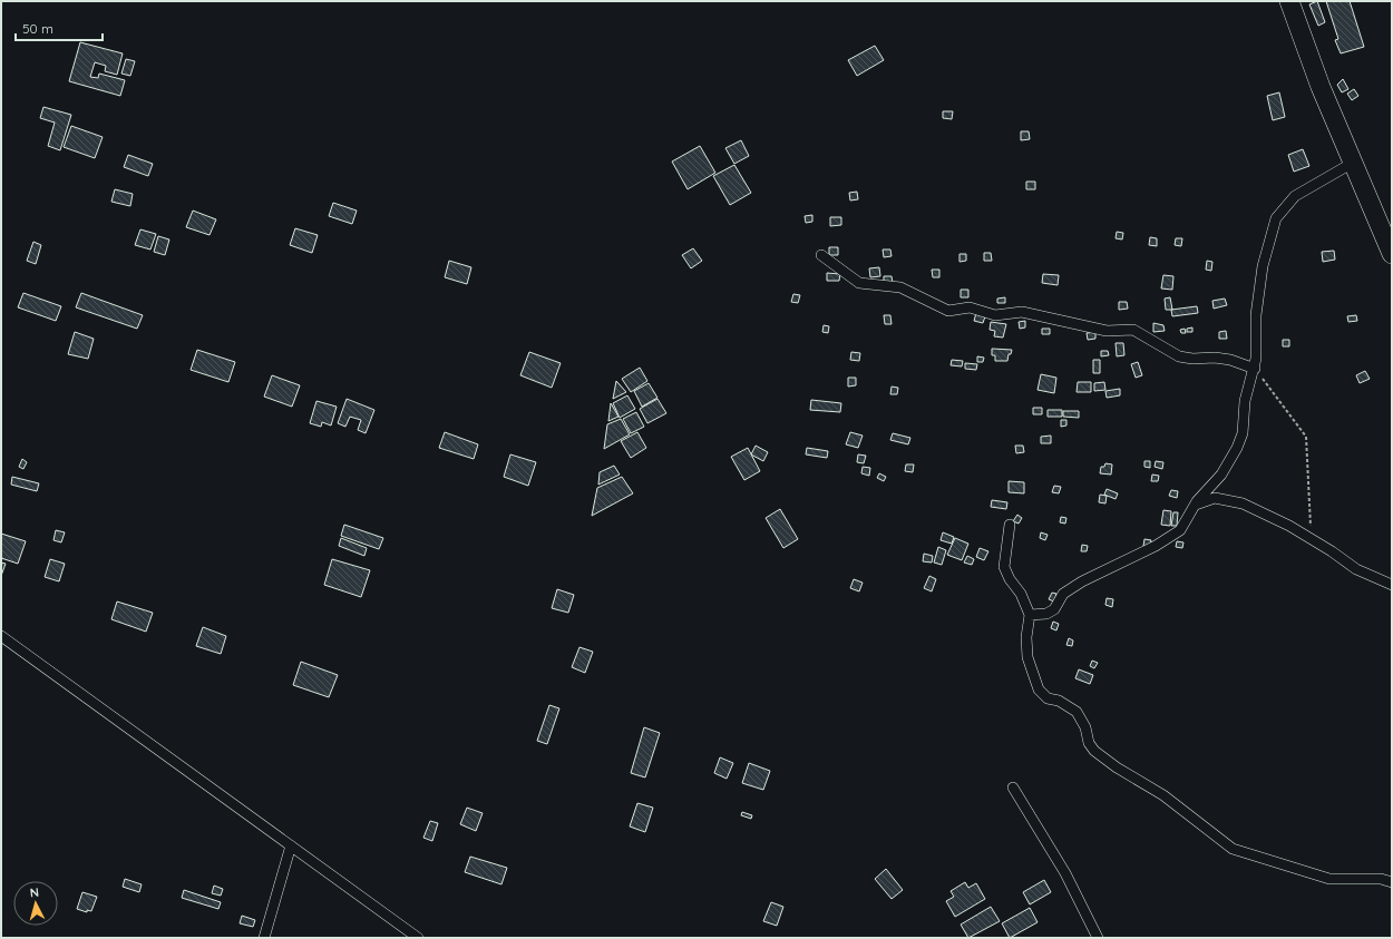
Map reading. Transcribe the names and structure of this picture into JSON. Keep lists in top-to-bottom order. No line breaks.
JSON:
{"scale_bar":"50 m","north":"top"}
